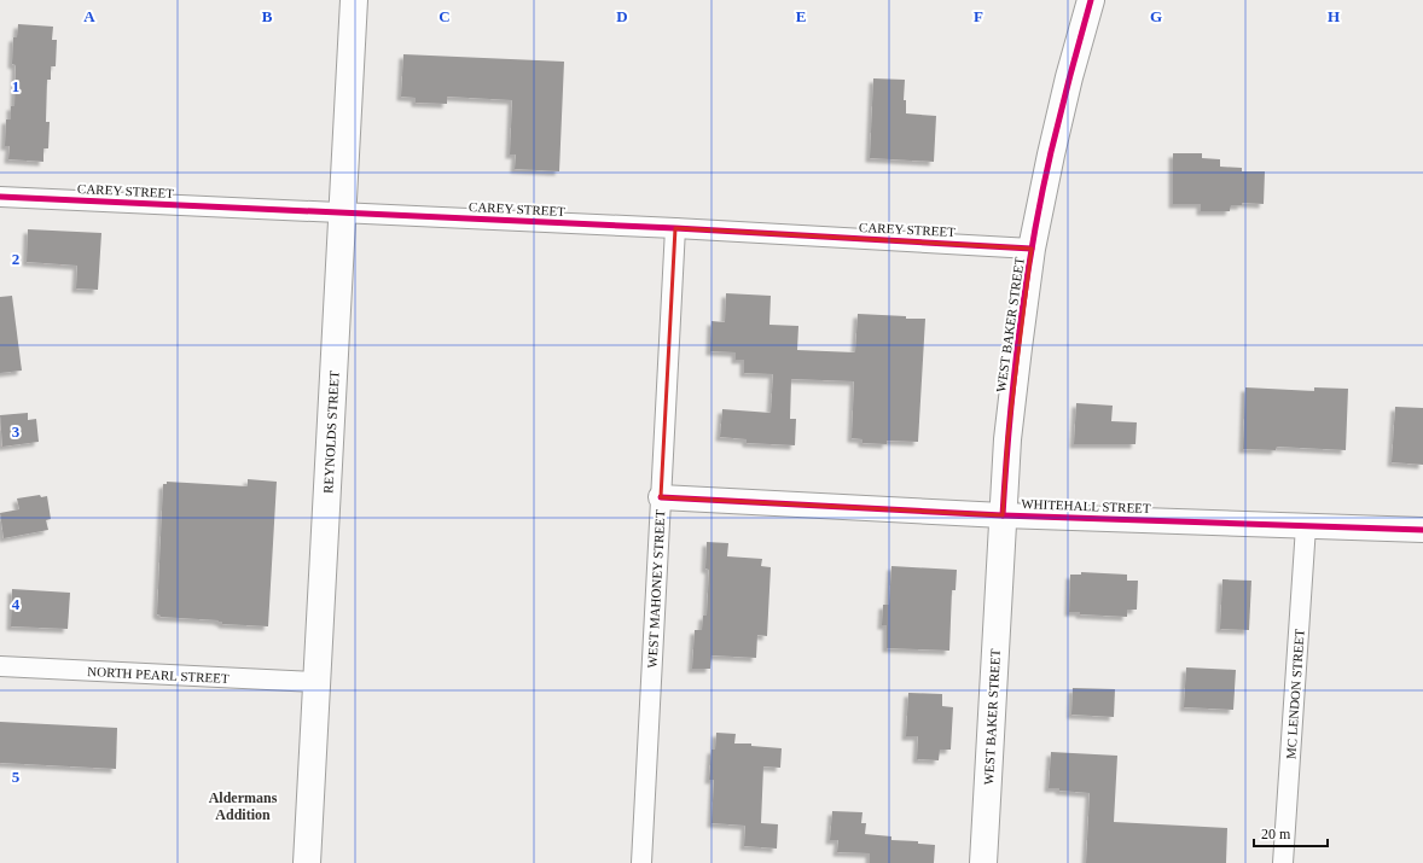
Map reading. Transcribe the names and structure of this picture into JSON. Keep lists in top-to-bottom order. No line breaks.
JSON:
{"streets":{"main road":["WEST BAKER STREET","REYNOLDS STREET"],"street":["CAREY STREET","WHITEHALL STREET","WEST MAHONEY STREET","NORTH PEARL STREET","MC LENDON STREET"]},"crossings":[["CAREY STREET","WEST BAKER STREET"],["CAREY STREET","REYNOLDS STREET"],["CAREY STREET","WEST MAHONEY STREET"],["WEST BAKER STREET","WHITEHALL STREET"],["REYNOLDS STREET","NORTH PEARL STREET"],["WHITEHALL STREET","WEST MAHONEY STREET"],["WHITEHALL STREET","MC LENDON STREET"]],"districts":["Aldermans Addition"],"scale_bar":"20 m","grid":{"columns":["A","B","C","D","E","F","G","H"],"rows":["1","2","3","4","5"]}}
